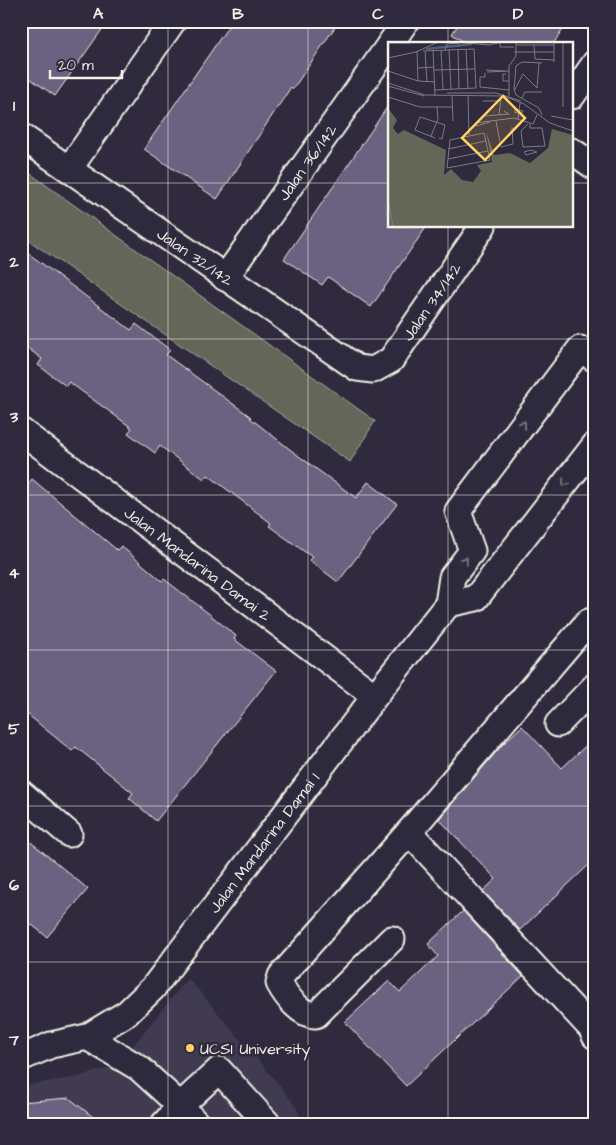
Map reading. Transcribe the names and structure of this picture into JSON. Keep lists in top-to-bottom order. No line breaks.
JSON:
{"streets":{"street":["Jalan 36/142","Jalan 32/142","Jalan 34/142","Jalan Mandarina Damai 2","Jalan Mandarina Damai 1"]},"crossings":[["Jalan 36/142","Jalan 32/142"],["Jalan 32/142","Jalan 34/142"],["Jalan Mandarina Damai 2","Jalan Mandarina Damai 1"]],"places":["UCSI University"],"scale_bar":"20 m","grid":{"columns":["A","B","C","D"],"rows":["1","2","3","4","5","6","7"]}}
